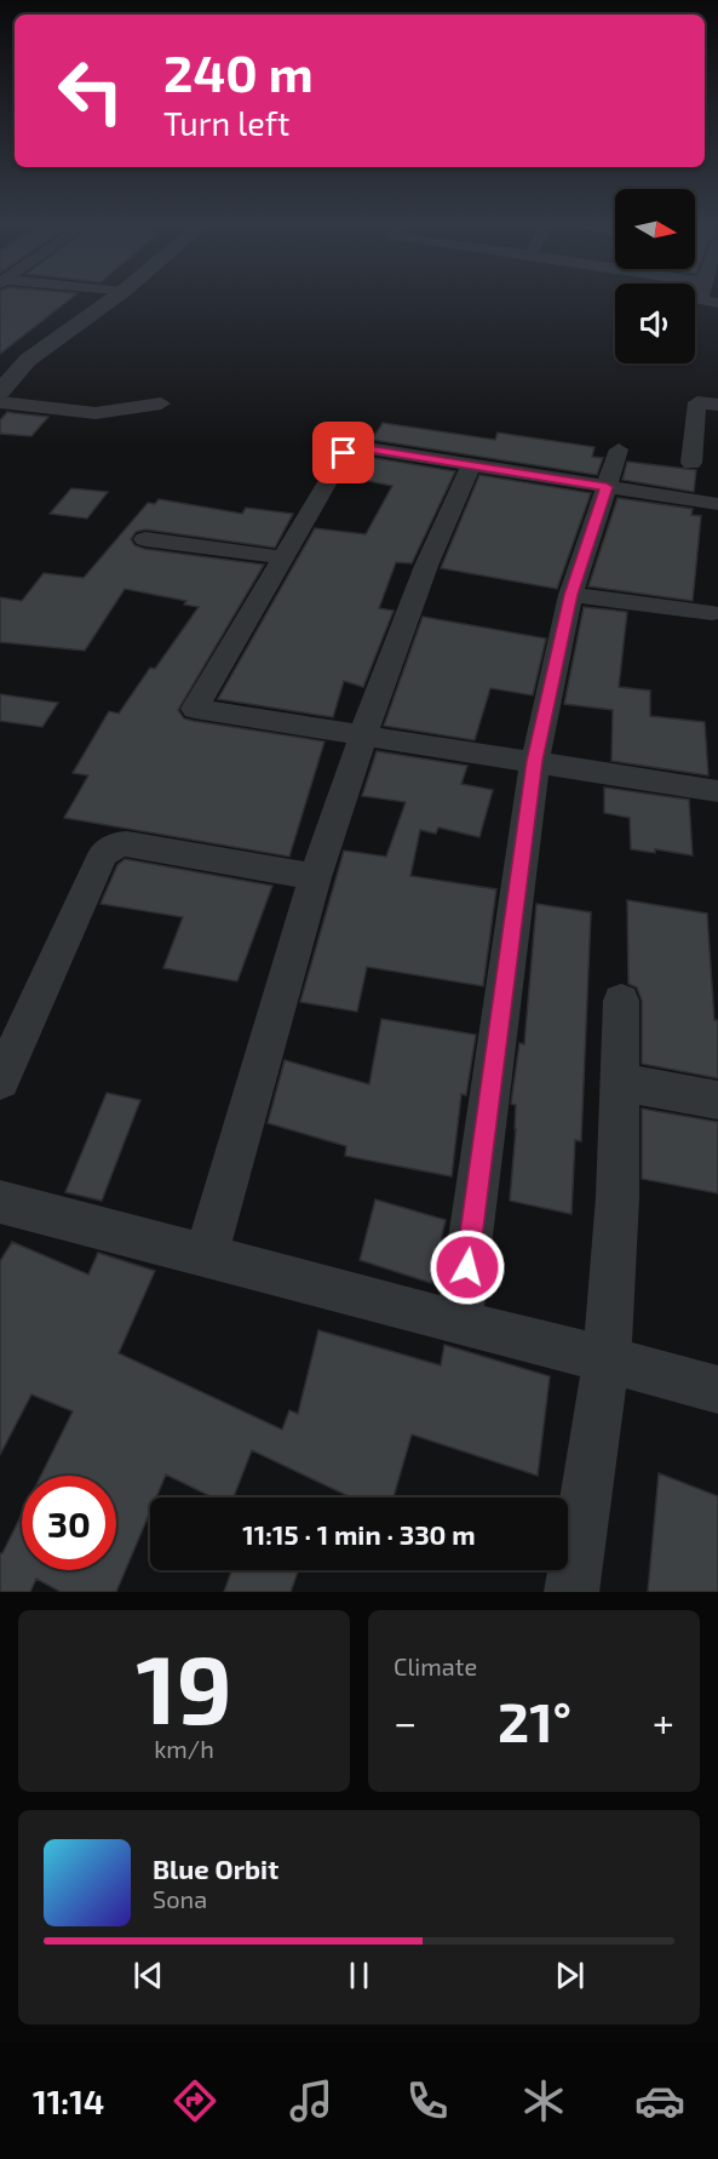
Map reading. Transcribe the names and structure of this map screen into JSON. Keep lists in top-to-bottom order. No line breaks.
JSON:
{"north":"right","page":{"turn":["240 m","Turn left"],"limit":"30","trip":"11:15 · 1 min · 330 m","tile":[["19","km/h"],"Climate"],"heat":["−","21°","+"],"song":["Blue Orbit","Sona"],"tabs":"11:14"}}
